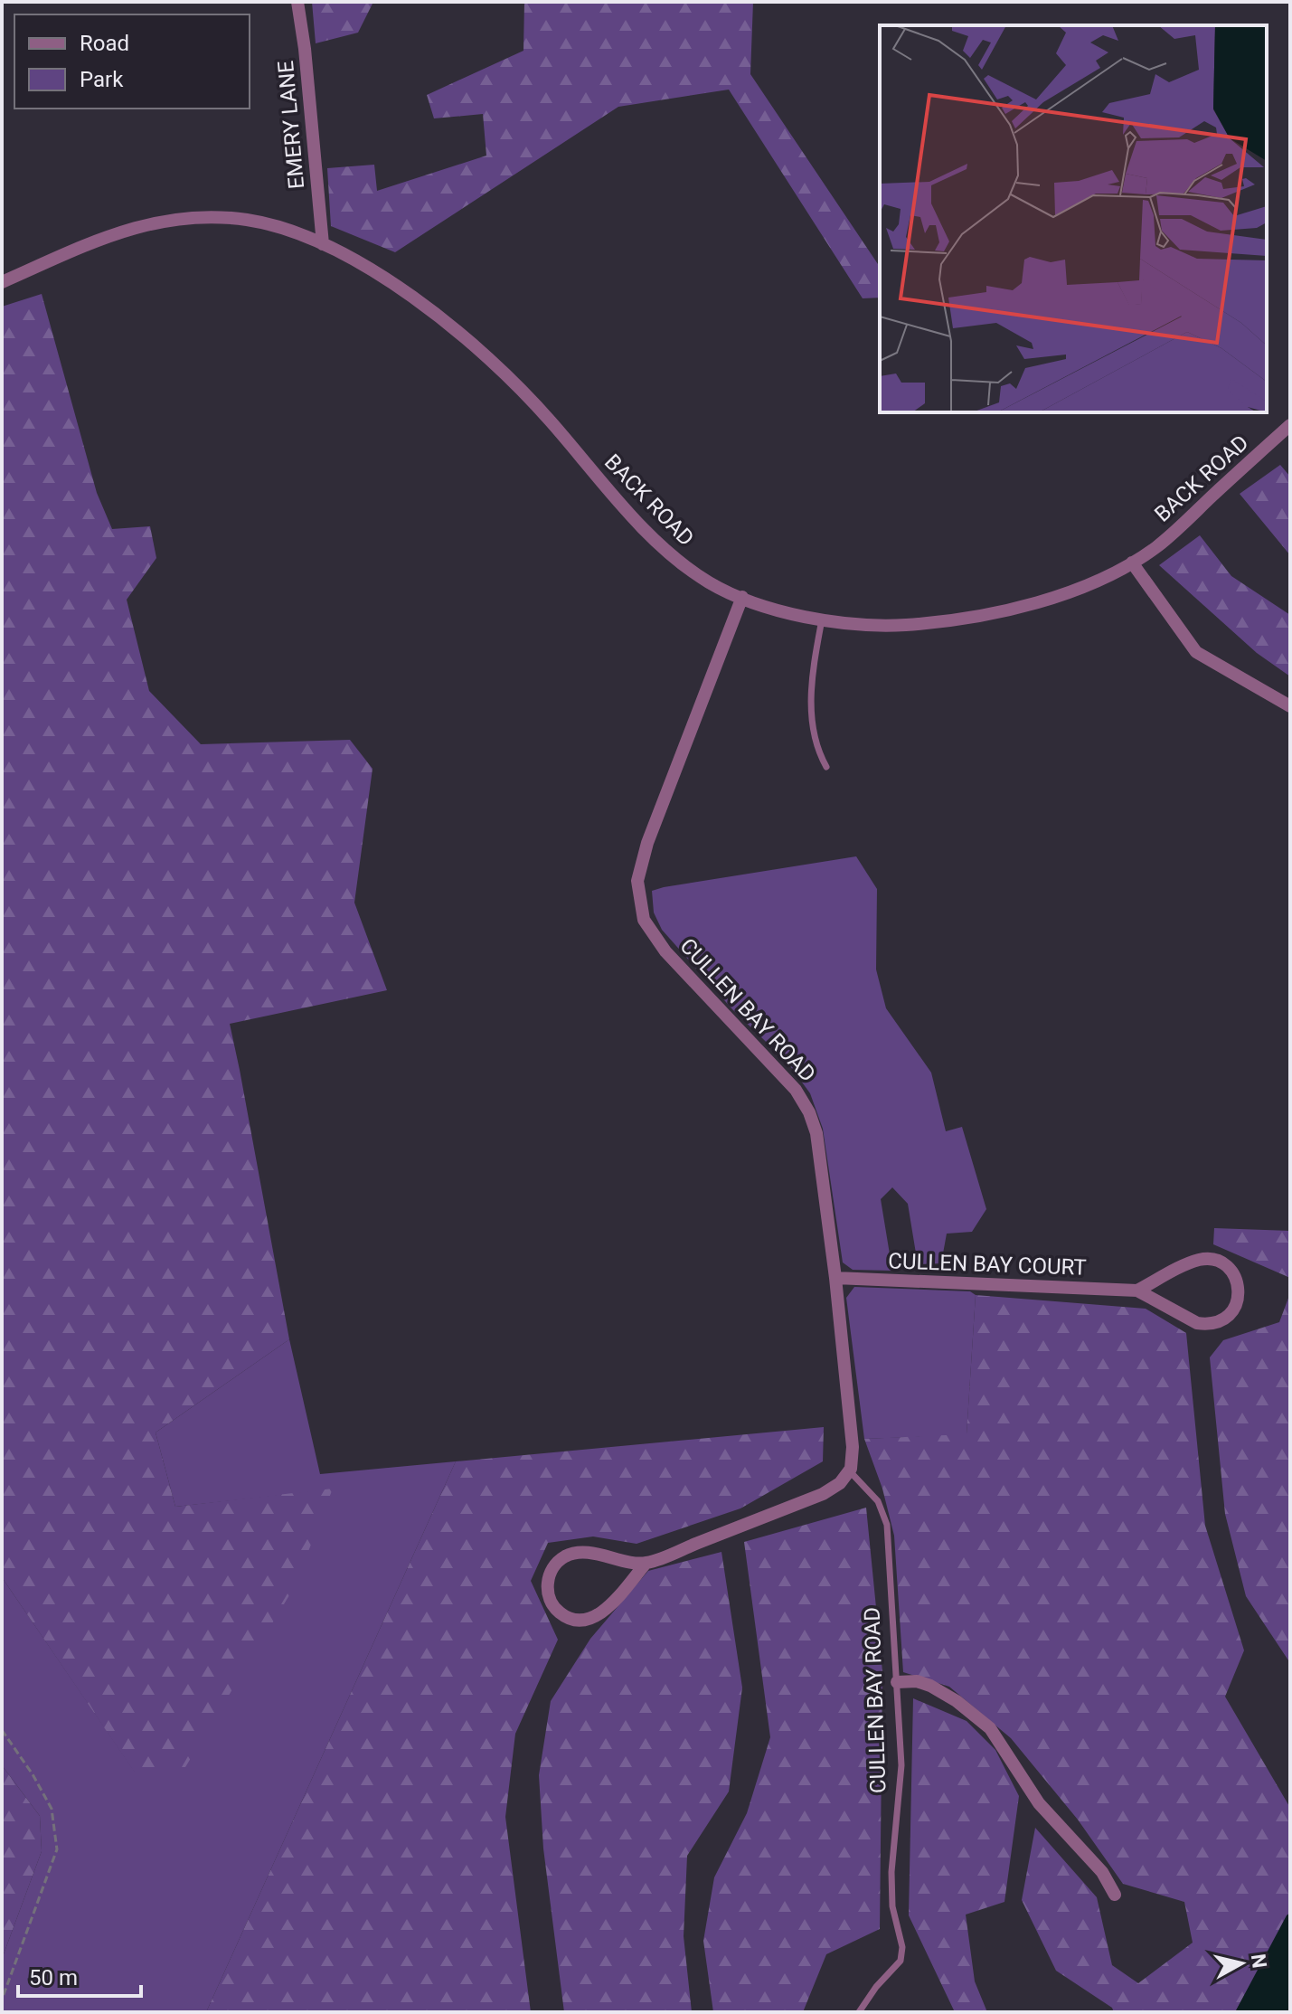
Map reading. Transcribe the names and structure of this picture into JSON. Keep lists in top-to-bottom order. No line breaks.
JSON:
{"streets":{"street":["EMERY LANE","BACK ROAD","CULLEN BAY ROAD","CULLEN BAY COURT"]},"crossings":[["EMERY LANE","BACK ROAD"],["BACK ROAD","CULLEN BAY ROAD"],["CULLEN BAY ROAD","CULLEN BAY COURT"]],"legend":["Road","Park"],"scale_bar":"50 m","north":"right"}
